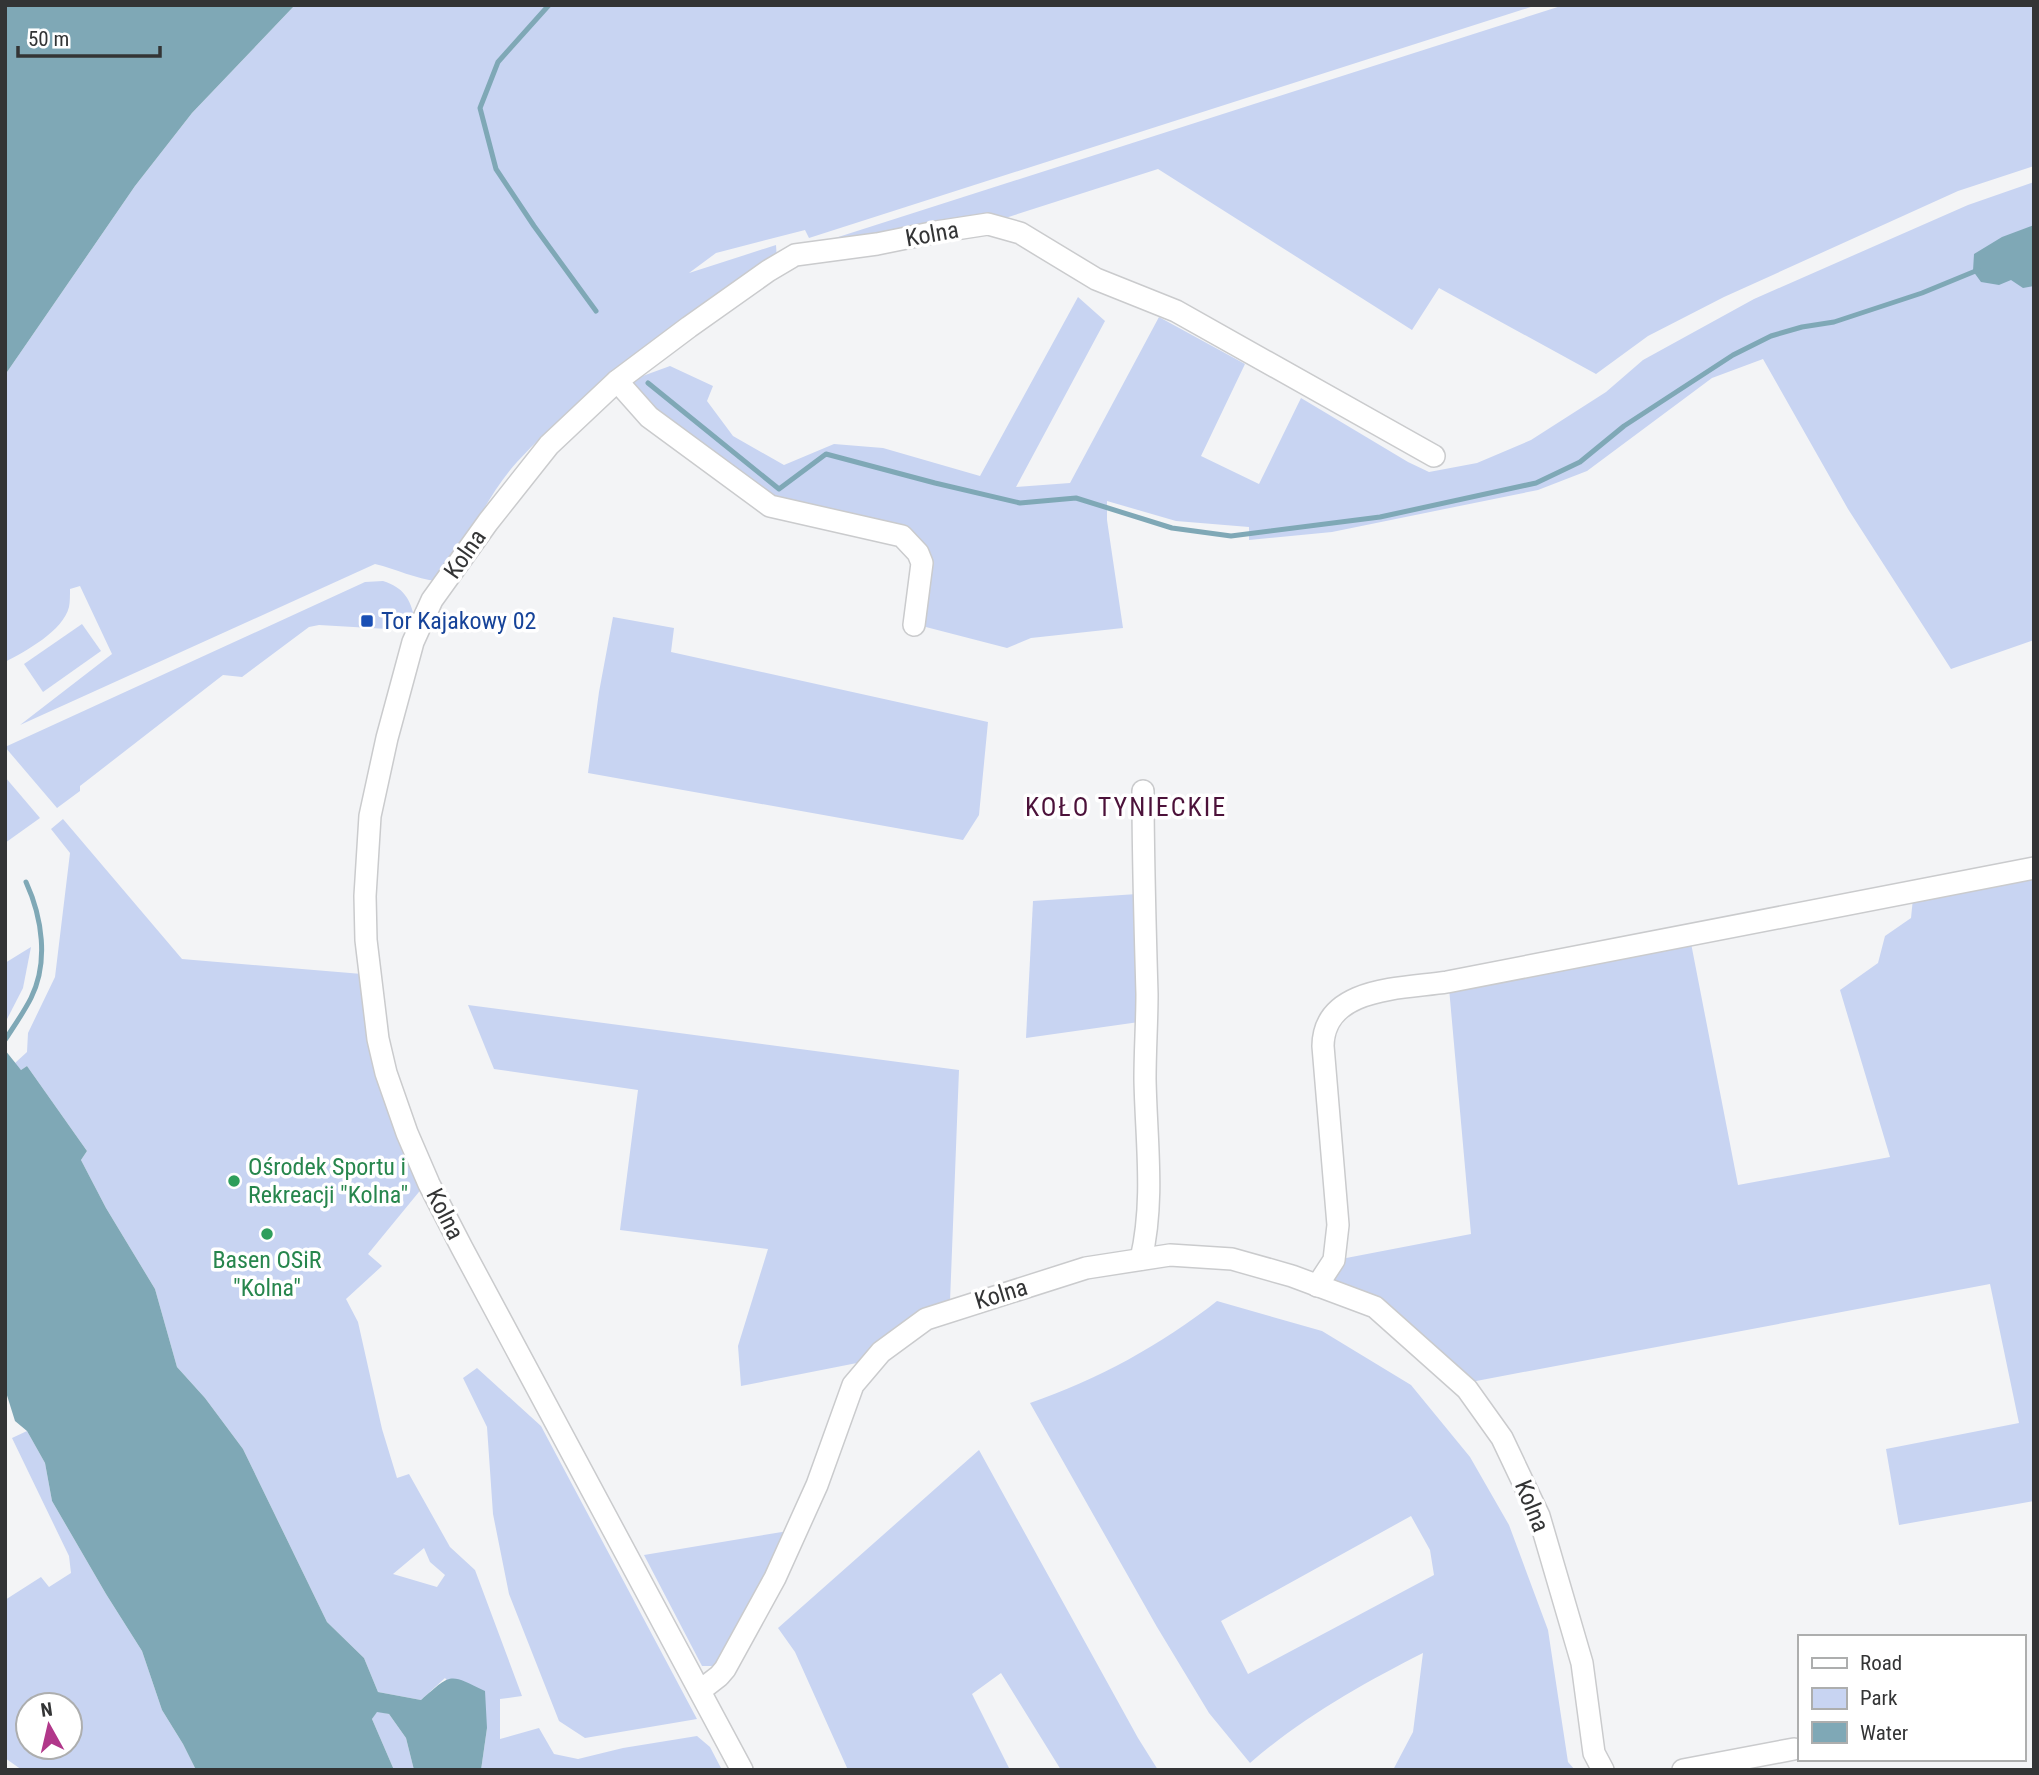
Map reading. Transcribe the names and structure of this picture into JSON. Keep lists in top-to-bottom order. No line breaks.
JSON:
{"streets":{"street":["Kolna"]},"districts":["KOŁO TYNIECKIE"],"places":{"transit":["Tor Kajakowy 02"],"other":["Ośrodek Sportu i Rekreacji \"Kolna\"","Basen OSiR \"Kolna\""]},"legend":["Road","Park","Water"],"scale_bar":"50 m","north":"top"}
